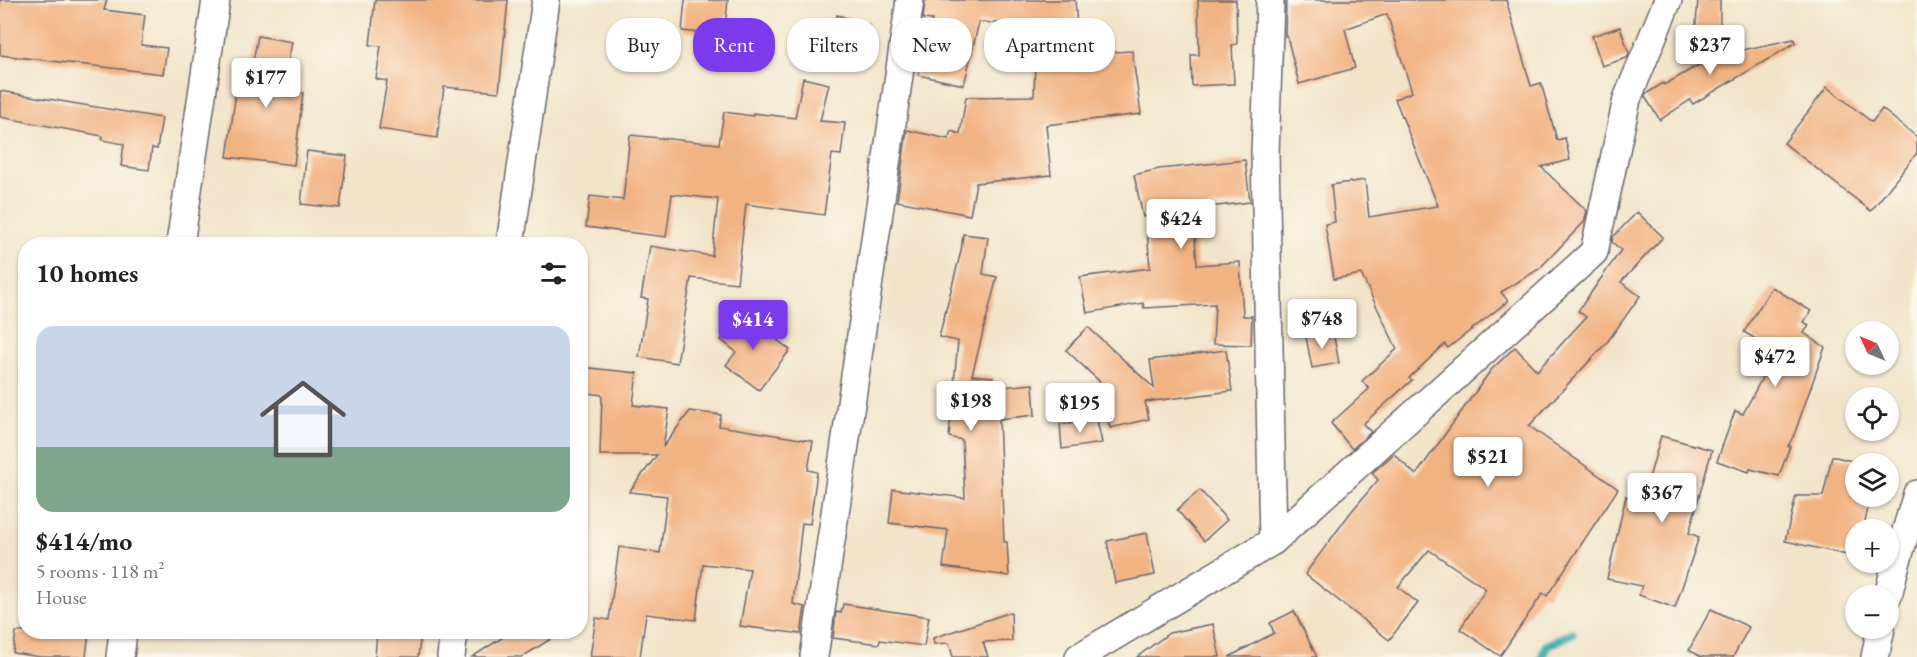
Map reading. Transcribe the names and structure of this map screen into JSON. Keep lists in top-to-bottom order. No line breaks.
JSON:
{"north":"top left","page":{"chip":["Buy","Rent","Filters","New","Apartment"],"price":["$237","$177","$424","$748","$414","$472","$198","$195","$521","$367"],"heading":"10 homes","list":[{"name":"$414/mo","note":"5 rooms · 118 m² · House"}],"map_buttons":["+","−"]}}
